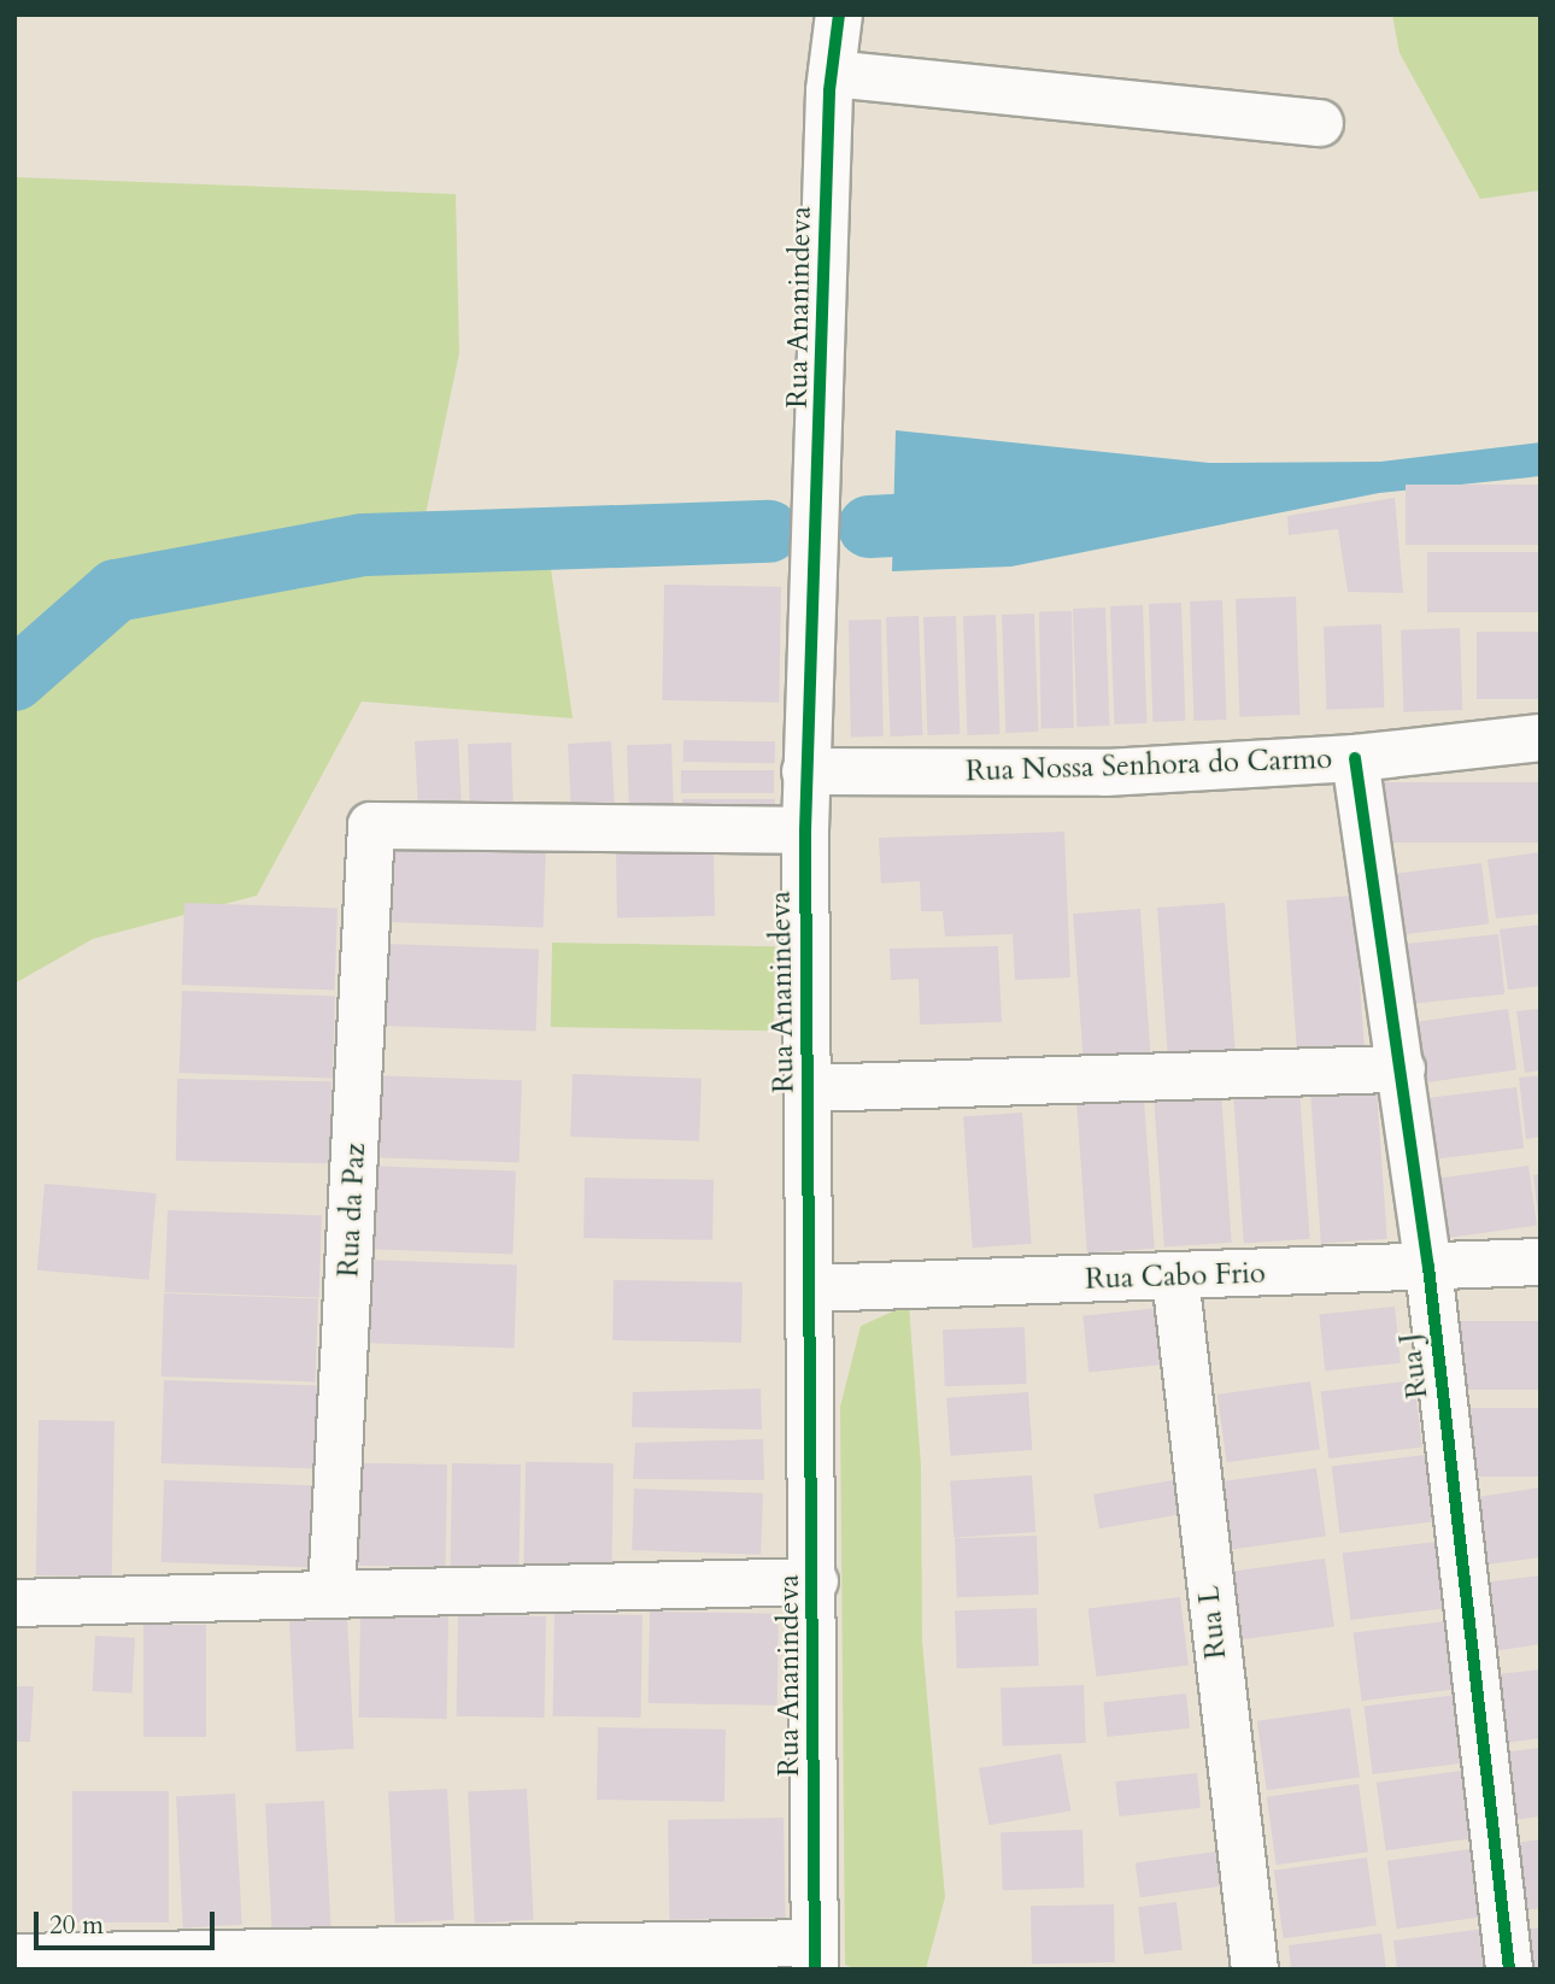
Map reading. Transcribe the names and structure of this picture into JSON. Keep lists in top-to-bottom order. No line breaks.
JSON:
{"streets":{"street":["Rua Ananindeva","Rua Nossa Senhora do Carmo","Rua da Paz","Rua Cabo Frio","Rua J","Rua L"]},"crossings":[["Rua Ananindeva","Rua Nossa Senhora do Carmo"],["Rua Ananindeva","Rua da Paz"],["Rua Ananindeva","Rua Cabo Frio"],["Rua Nossa Senhora do Carmo","Rua J"],["Rua Cabo Frio","Rua J"],["Rua Cabo Frio","Rua L"]],"scale_bar":"20 m"}
